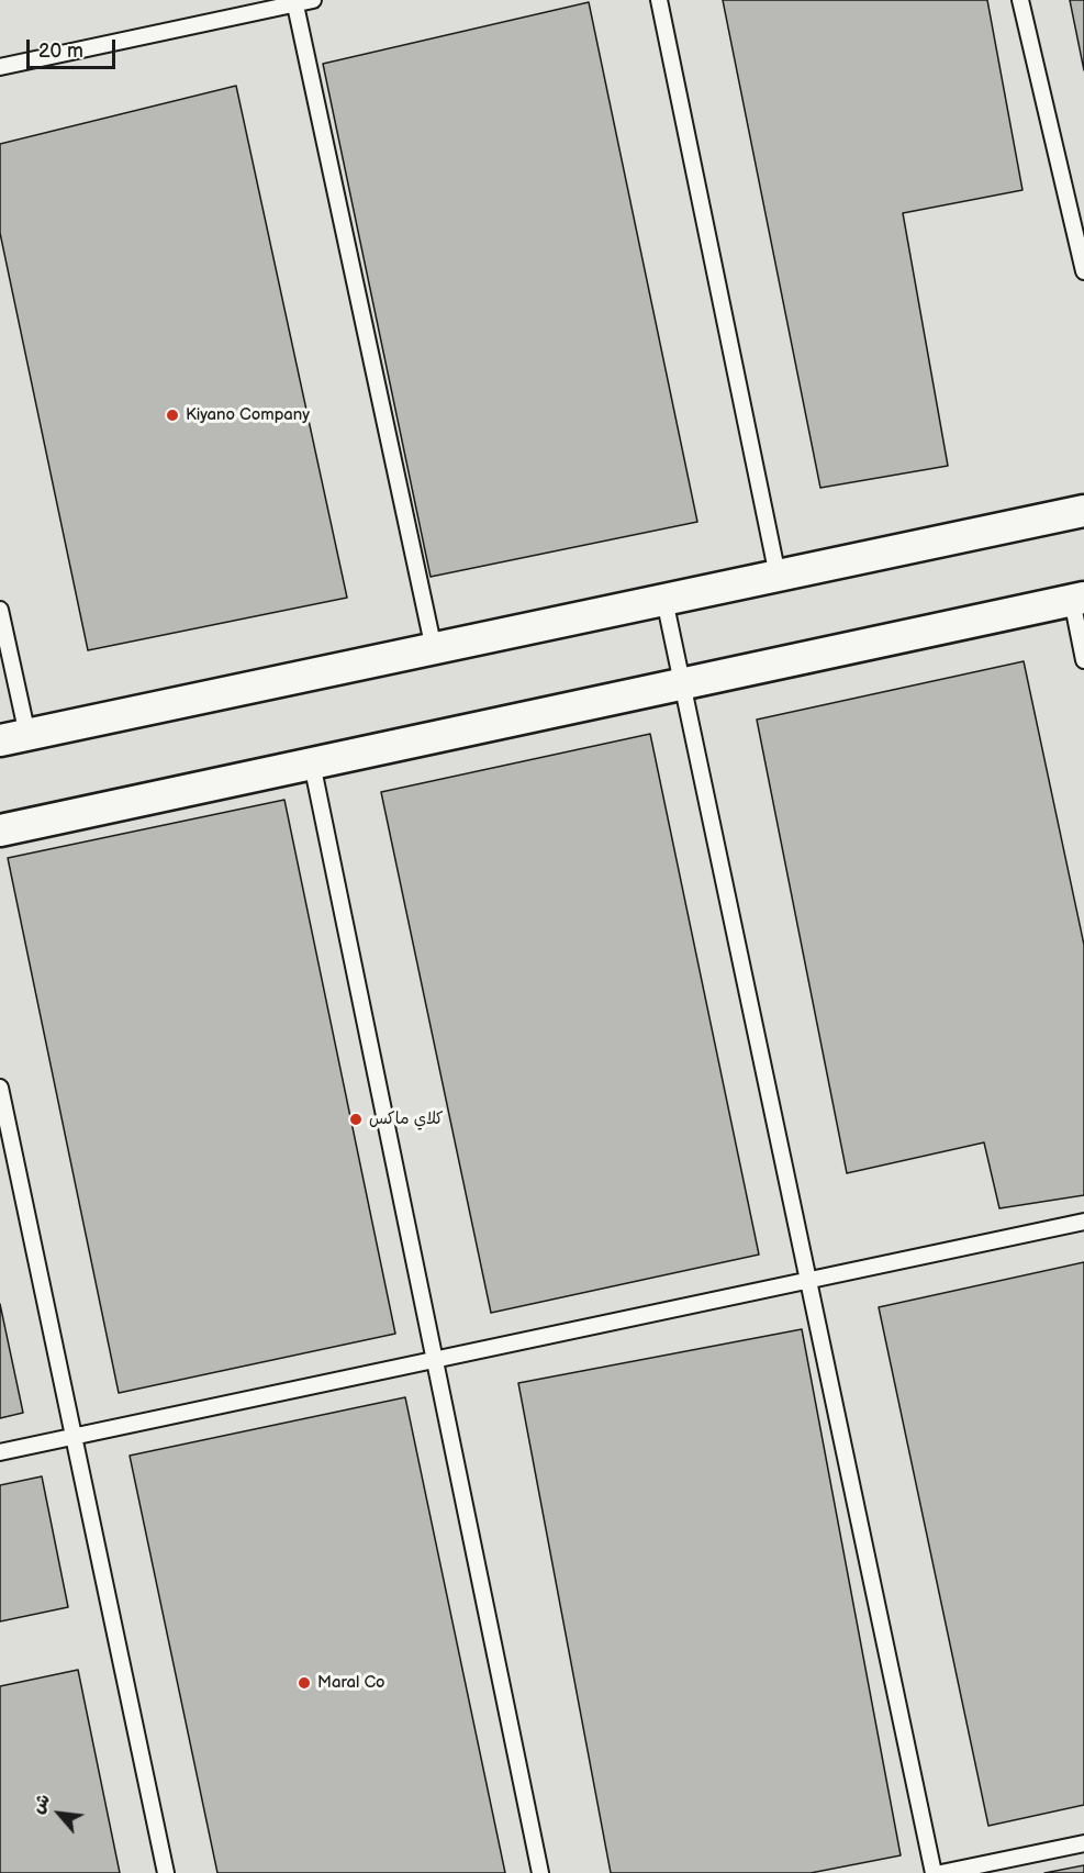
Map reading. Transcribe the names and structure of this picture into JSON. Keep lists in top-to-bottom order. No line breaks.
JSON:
{"places":["Kiyano Company","كلاي ماكس","Maral Co"],"scale_bar":"20 m","north":"top left"}
